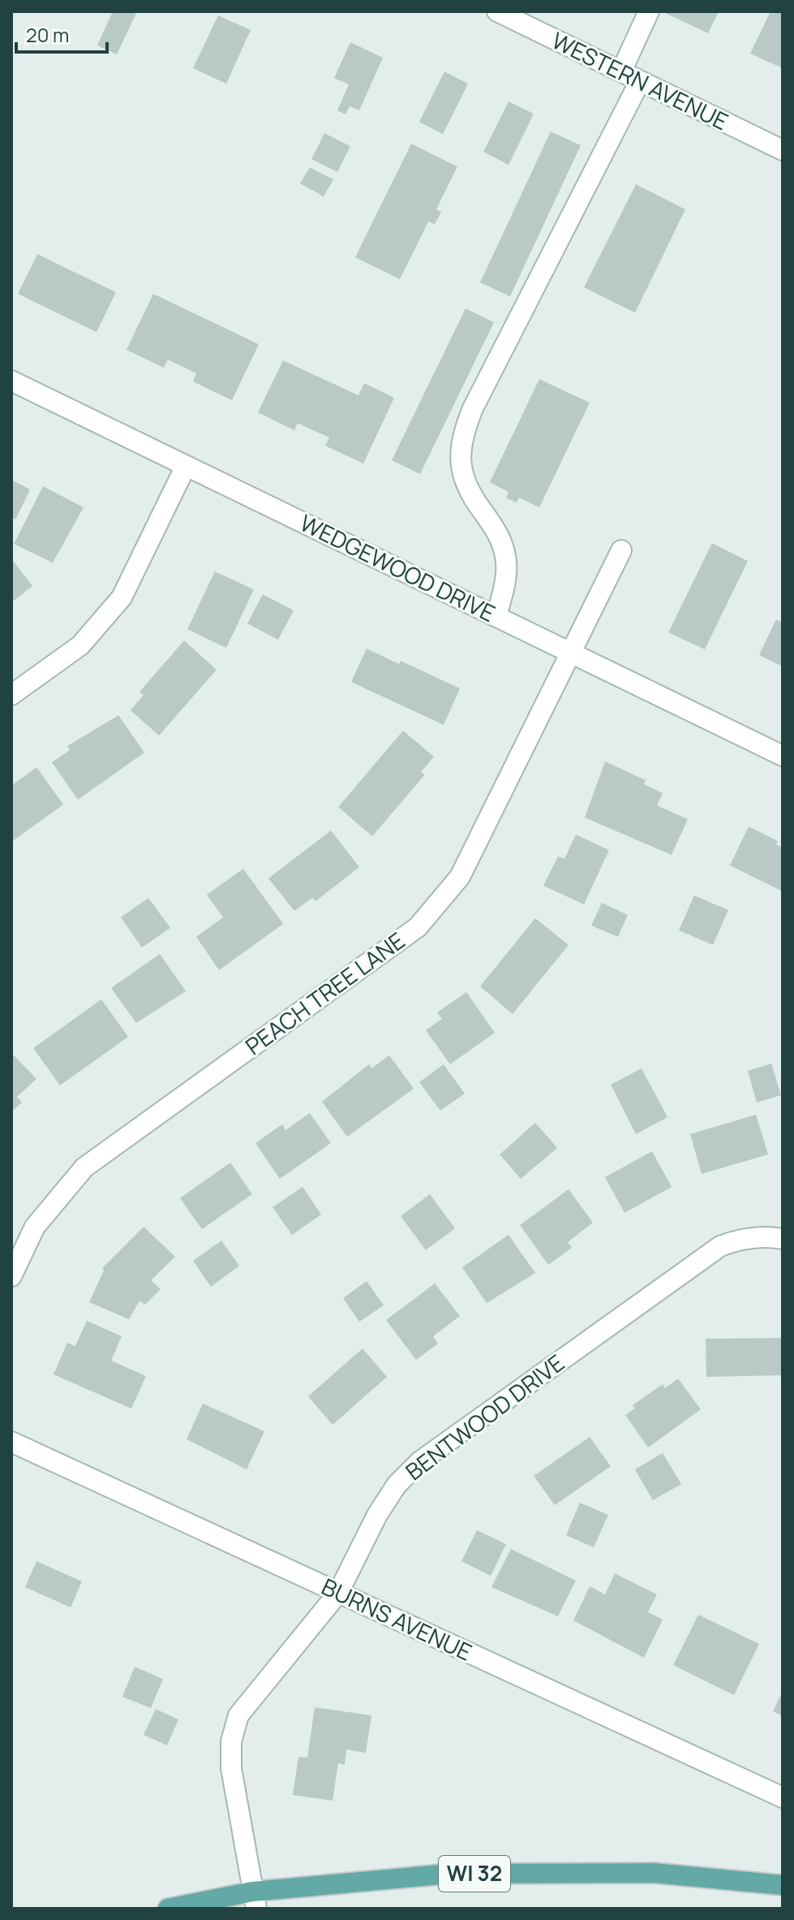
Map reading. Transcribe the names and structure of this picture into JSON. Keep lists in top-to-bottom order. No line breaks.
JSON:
{"streets":{"main road":["WI 32"],"street":["WESTERN AVENUE","WEDGEWOOD DRIVE","PEACH TREE LANE","BENTWOOD DRIVE","BURNS AVENUE"]},"crossings":[["WEDGEWOOD DRIVE","PEACH TREE LANE"],["BENTWOOD DRIVE","BURNS AVENUE"],["BENTWOOD DRIVE","WI 32"]],"scale_bar":"20 m"}
